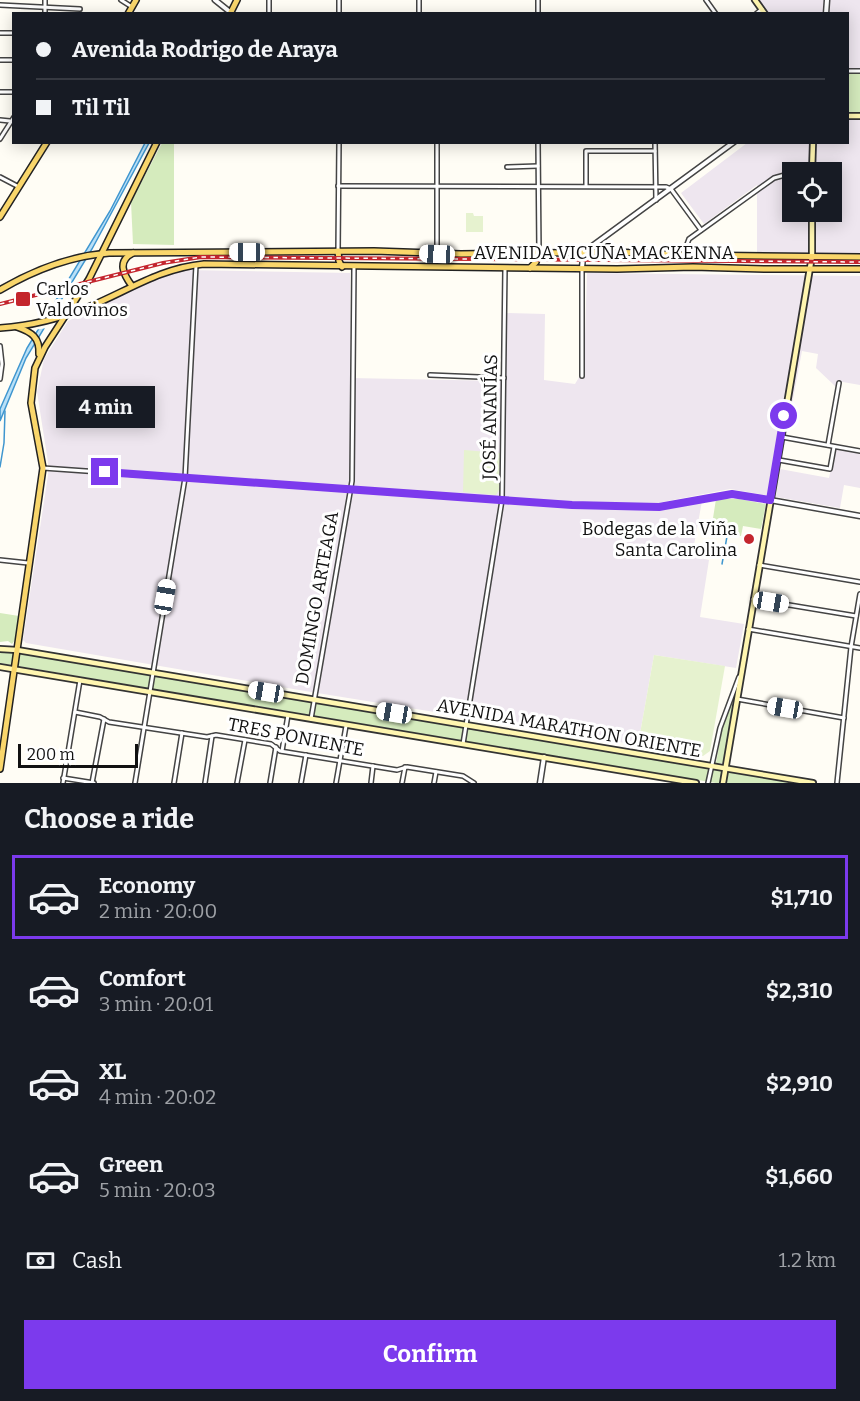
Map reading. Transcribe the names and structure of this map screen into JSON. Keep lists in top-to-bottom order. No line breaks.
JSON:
{"streets":{"main road":["AVENIDA VICUÑA MACKENNA","AVENIDA MARATHON ORIENTE"],"street":["JOSÉ ANANÍAS","DOMINGO ARTEAGA","TRES PONIENTE"]},"crossings":[["AVENIDA VICUÑA MACKENNA","JOSÉ ANANÍAS"],["AVENIDA VICUÑA MACKENNA","DOMINGO ARTEAGA"],["JOSÉ ANANÍAS","AVENIDA MARATHON ORIENTE"],["DOMINGO ARTEAGA","AVENIDA MARATHON ORIENTE"]],"places":{"transit":["Carlos Valdovinos"],"other":["Bodegas de la Viña Santa Carolina"]},"scale_bar":"200 m","page":{"banner":["Avenida Rodrigo de Araya","Til Til"],"bubble":"4 min","scale":"200 m","heading":"Choose a ride","list":[{"name":"Economy","note":"2 min · 20:00","value":"$1,710"},{"name":"Comfort","note":"3 min · 20:01","value":"$2,310"},{"name":"XL","note":"4 min · 20:02","value":"$2,910"},{"name":"Green","note":"5 min · 20:03","value":"$1,660"}],"pay":["Cash","1.2 km"],"buttons":"Confirm"}}
